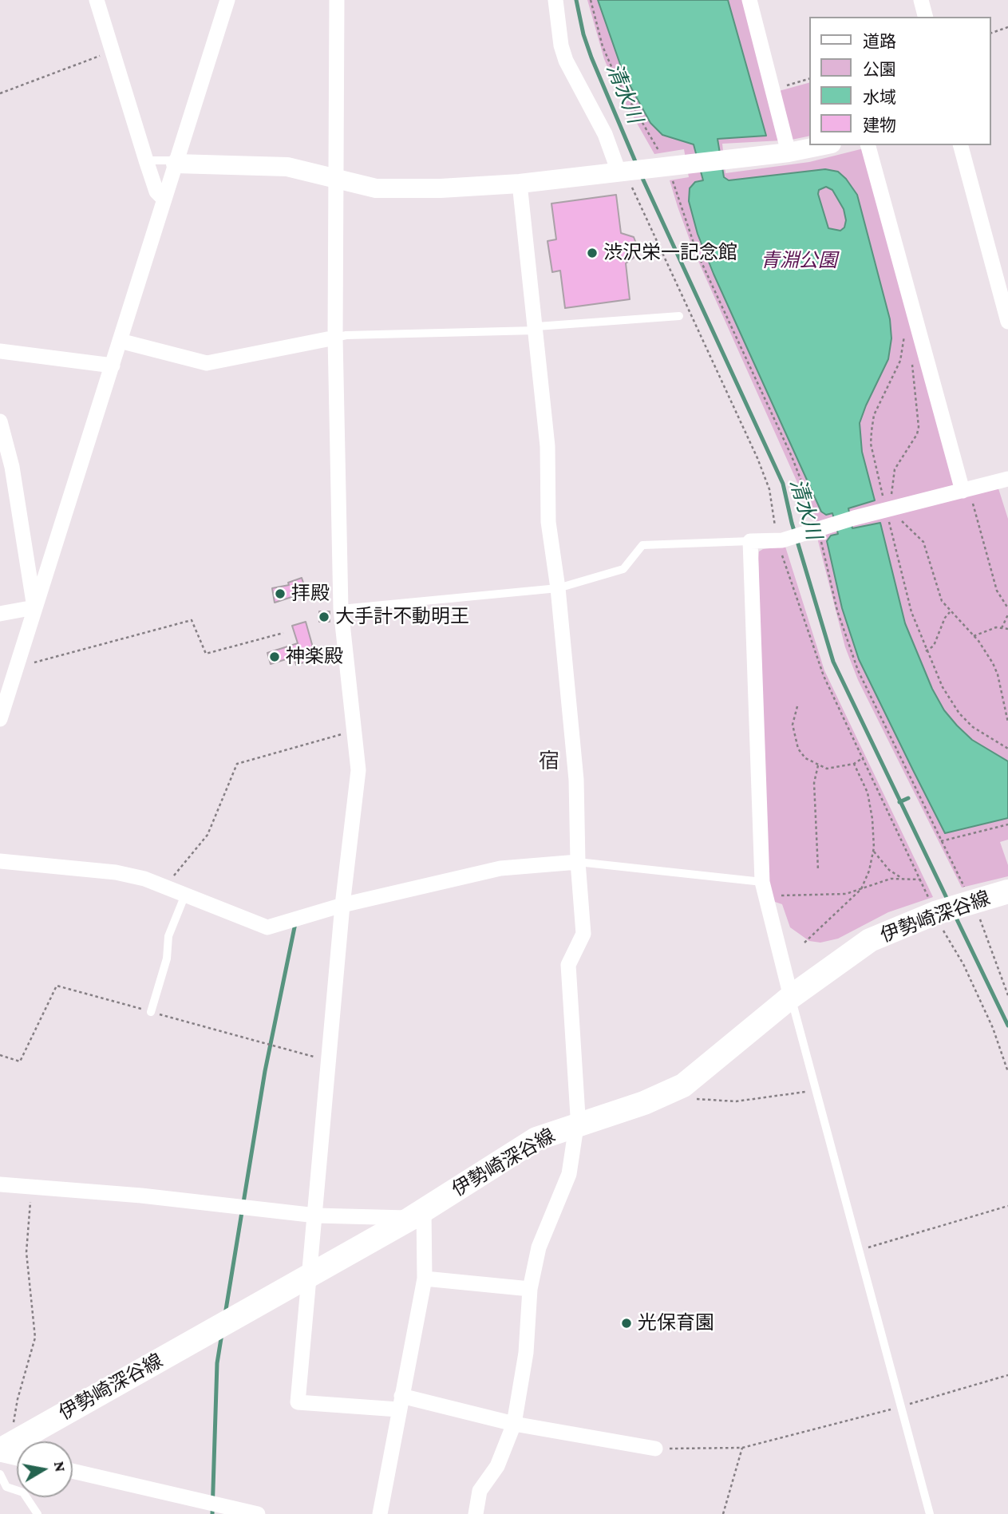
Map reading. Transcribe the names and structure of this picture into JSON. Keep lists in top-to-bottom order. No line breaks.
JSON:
{"streets":{"main road":["伊勢崎深谷線"]},"districts":["宿"],"water":["清水川"],"parks":["青淵公園"],"places":["渋沢栄一記念館","拝殿","大手計不動明王","神楽殿","光保育園"],"legend":["道路","公園","水域","建物"],"north":"right"}
